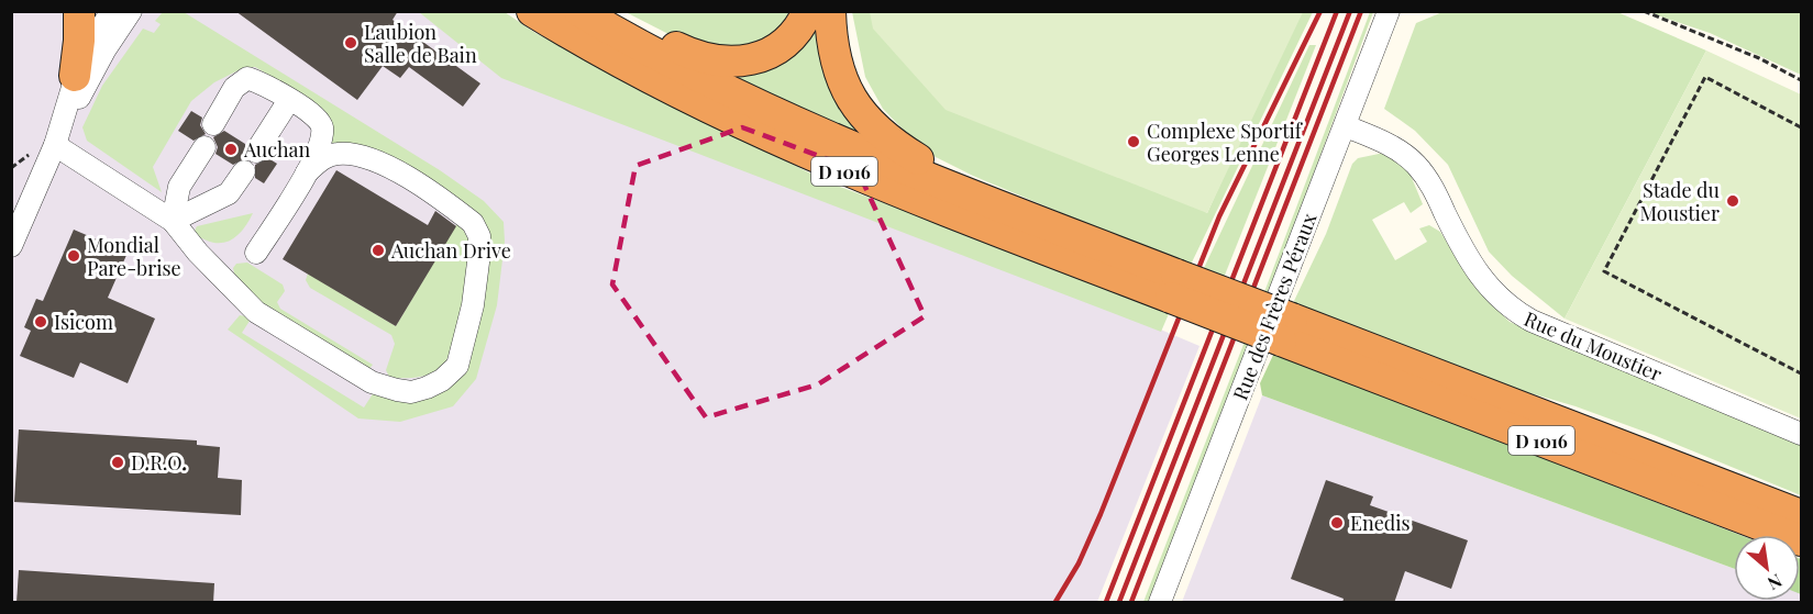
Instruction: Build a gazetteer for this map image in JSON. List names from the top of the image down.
{
  "streets": {
    "highway": ["D 1016"],
    "street": ["Rue des Frères Péraux", "Rue du Moustier"]
  },
  "crossings": [
    ["Rue des Frères Péraux", "Rue du Moustier"]
  ],
  "places": [
    "Laubion Salle de Bain",
    "Complexe Sportif Georges Lenne",
    "Auchan",
    "Stade du Moustier",
    "Auchan Drive",
    "Mondial Pare-brise",
    "Isicom",
    "D.R.O.",
    "Enedis"
  ],
  "north": "bottom right"
}
